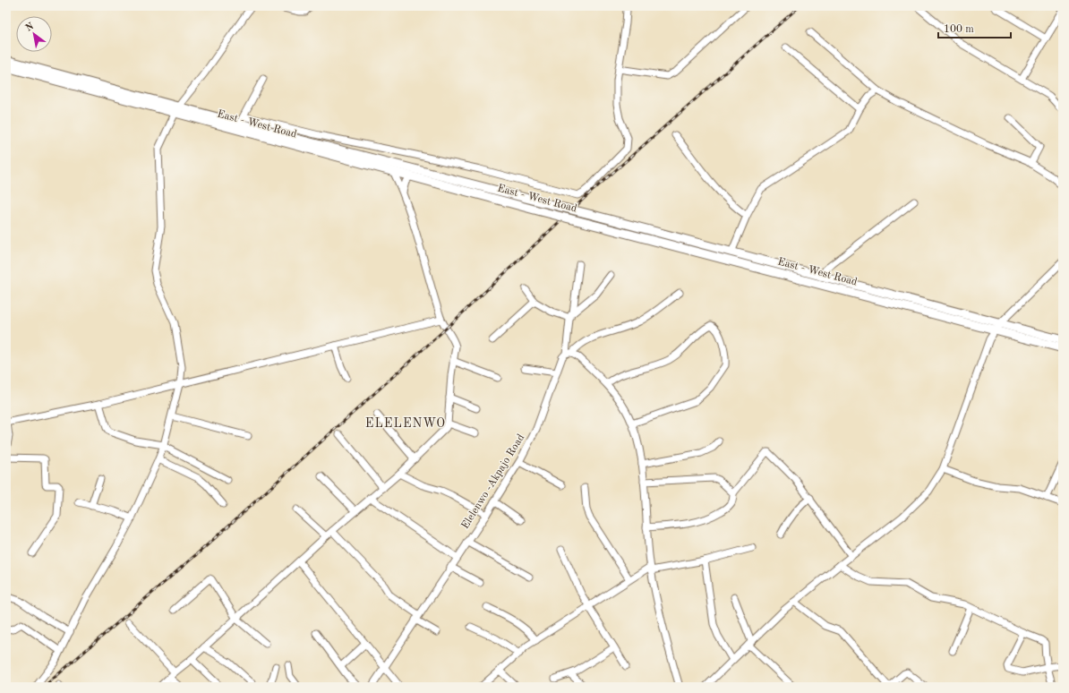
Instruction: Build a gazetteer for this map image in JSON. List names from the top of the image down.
{
  "streets": {
    "main road": ["East - West Road"],
    "street": ["Elelenwo -Akpajo Road"]
  },
  "districts": ["ELELENWO"],
  "scale_bar": "100 m",
  "north": "top left"
}
